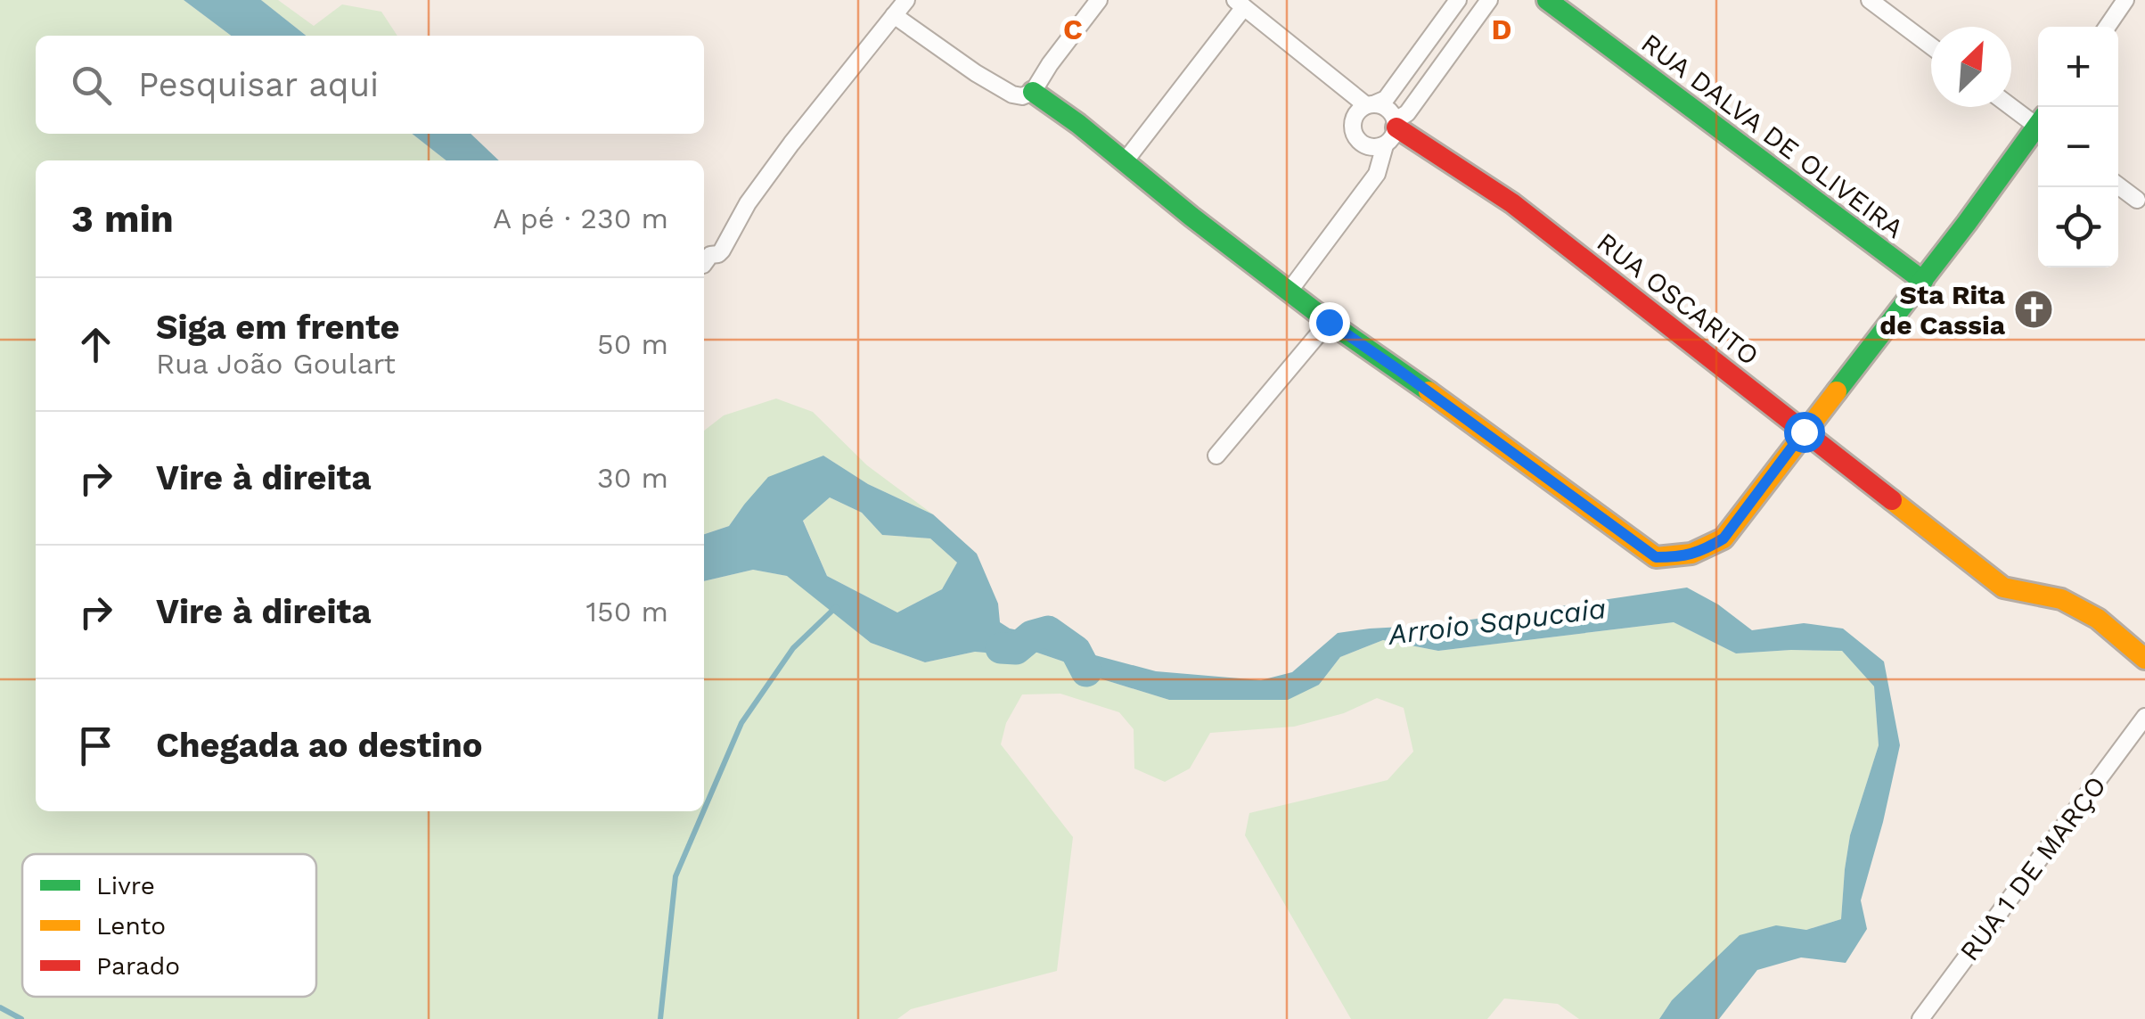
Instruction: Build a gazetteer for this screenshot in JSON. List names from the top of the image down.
{
  "streets": {
    "street": ["RUA DALVA DE OLIVEIRA", "RUA OSCARITO", "RUA 1 DE MARÇO"]
  },
  "water": ["Arroio Sapucaia"],
  "places": {
    "church": ["Sta Rita de Cassia"]
  },
  "legend": ["Livre", "Lento", "Parado"],
  "north": "top right",
  "page": {
    "map_buttons": ["+", "−"],
    "search": "Pesquisar aqui",
    "heading": ["3 min", "A pé · 230 m"],
    "list": [
      ["Siga em frente", "Rua João Goulart", "50 m"],
      ["Vire à direita", "30 m"],
      ["Vire à direita", "150 m"],
      "Chegada ao destino"
    ]
  },
  "grid": {
    "columns": ["C", "D"]
  }
}
